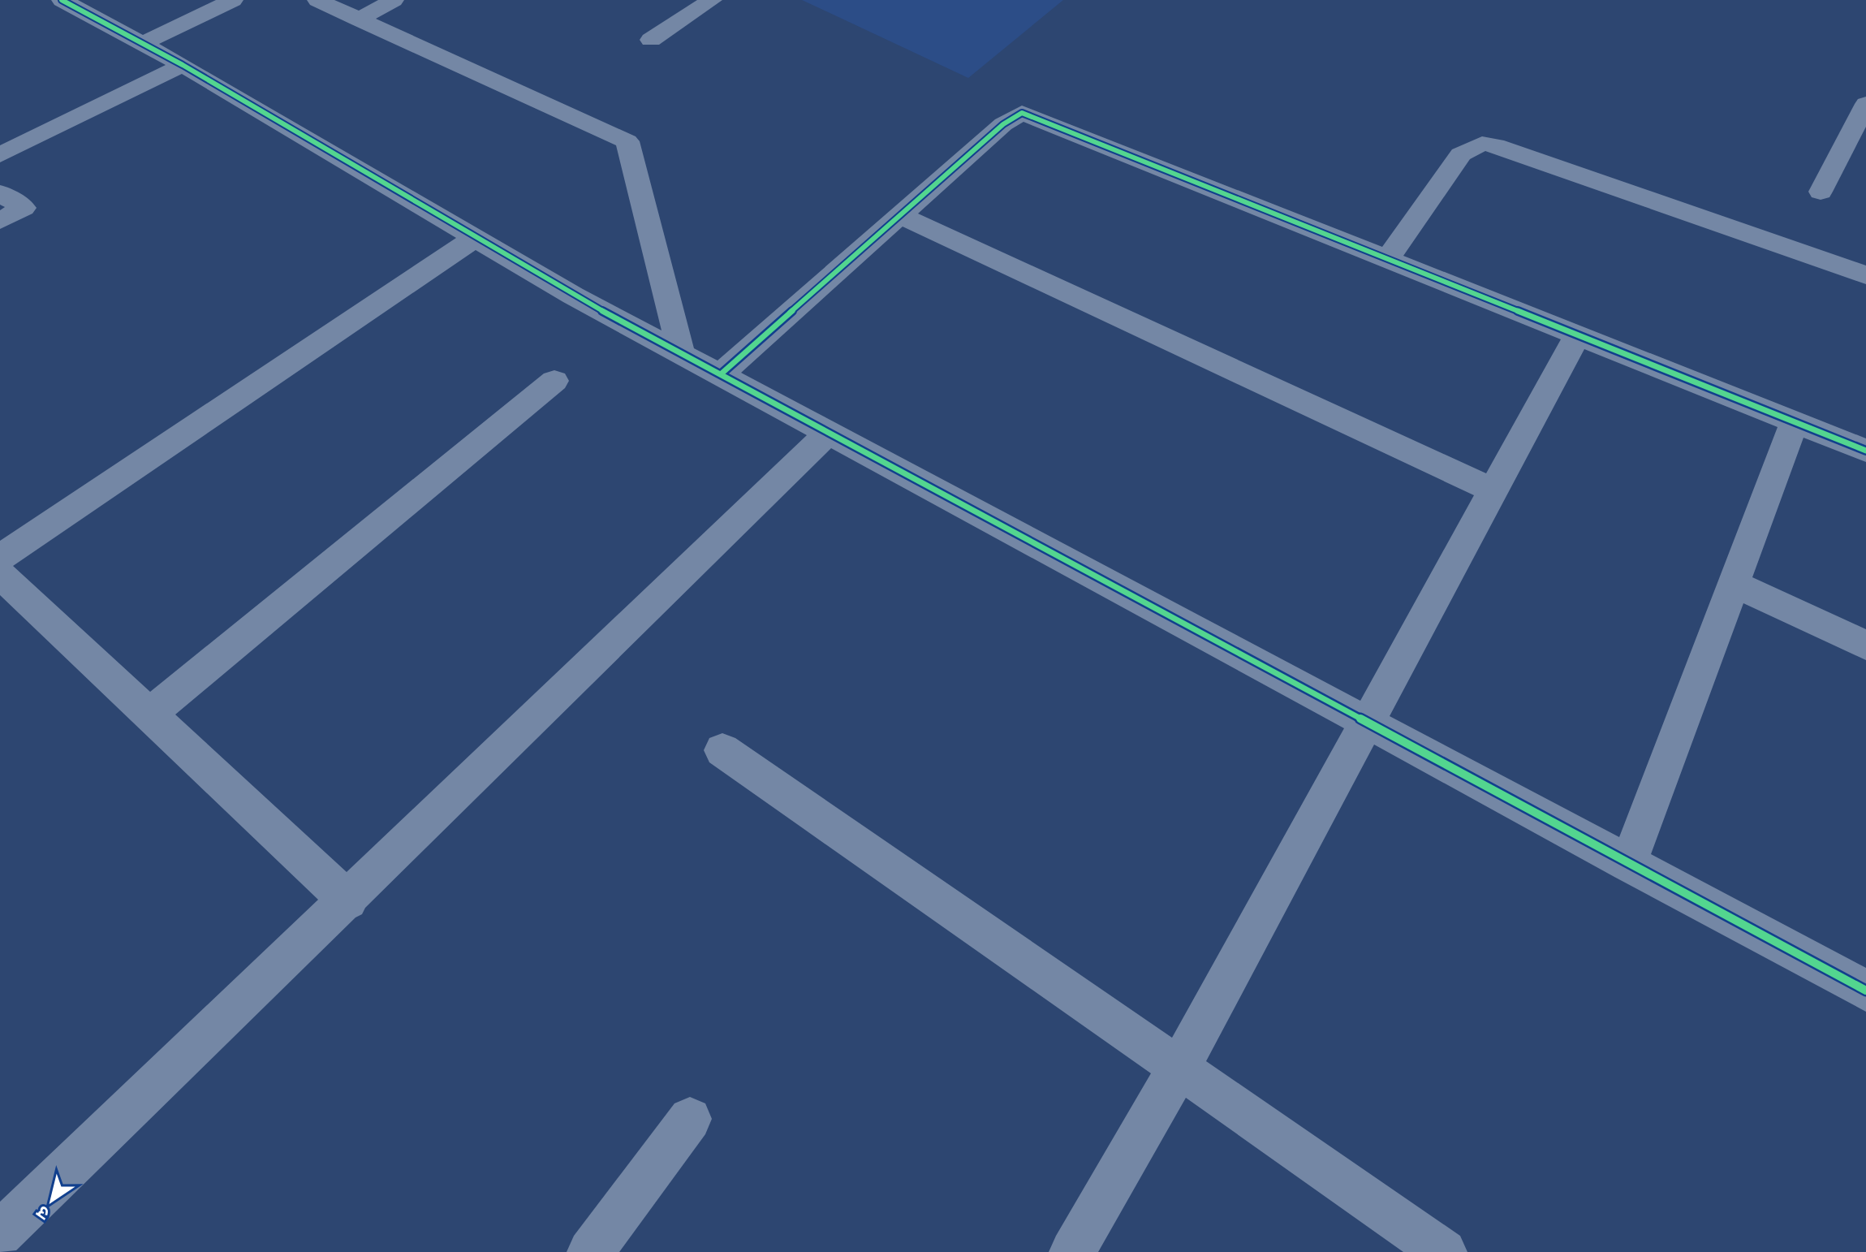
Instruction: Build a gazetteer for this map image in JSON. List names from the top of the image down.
{
  "north": "bottom left"
}
